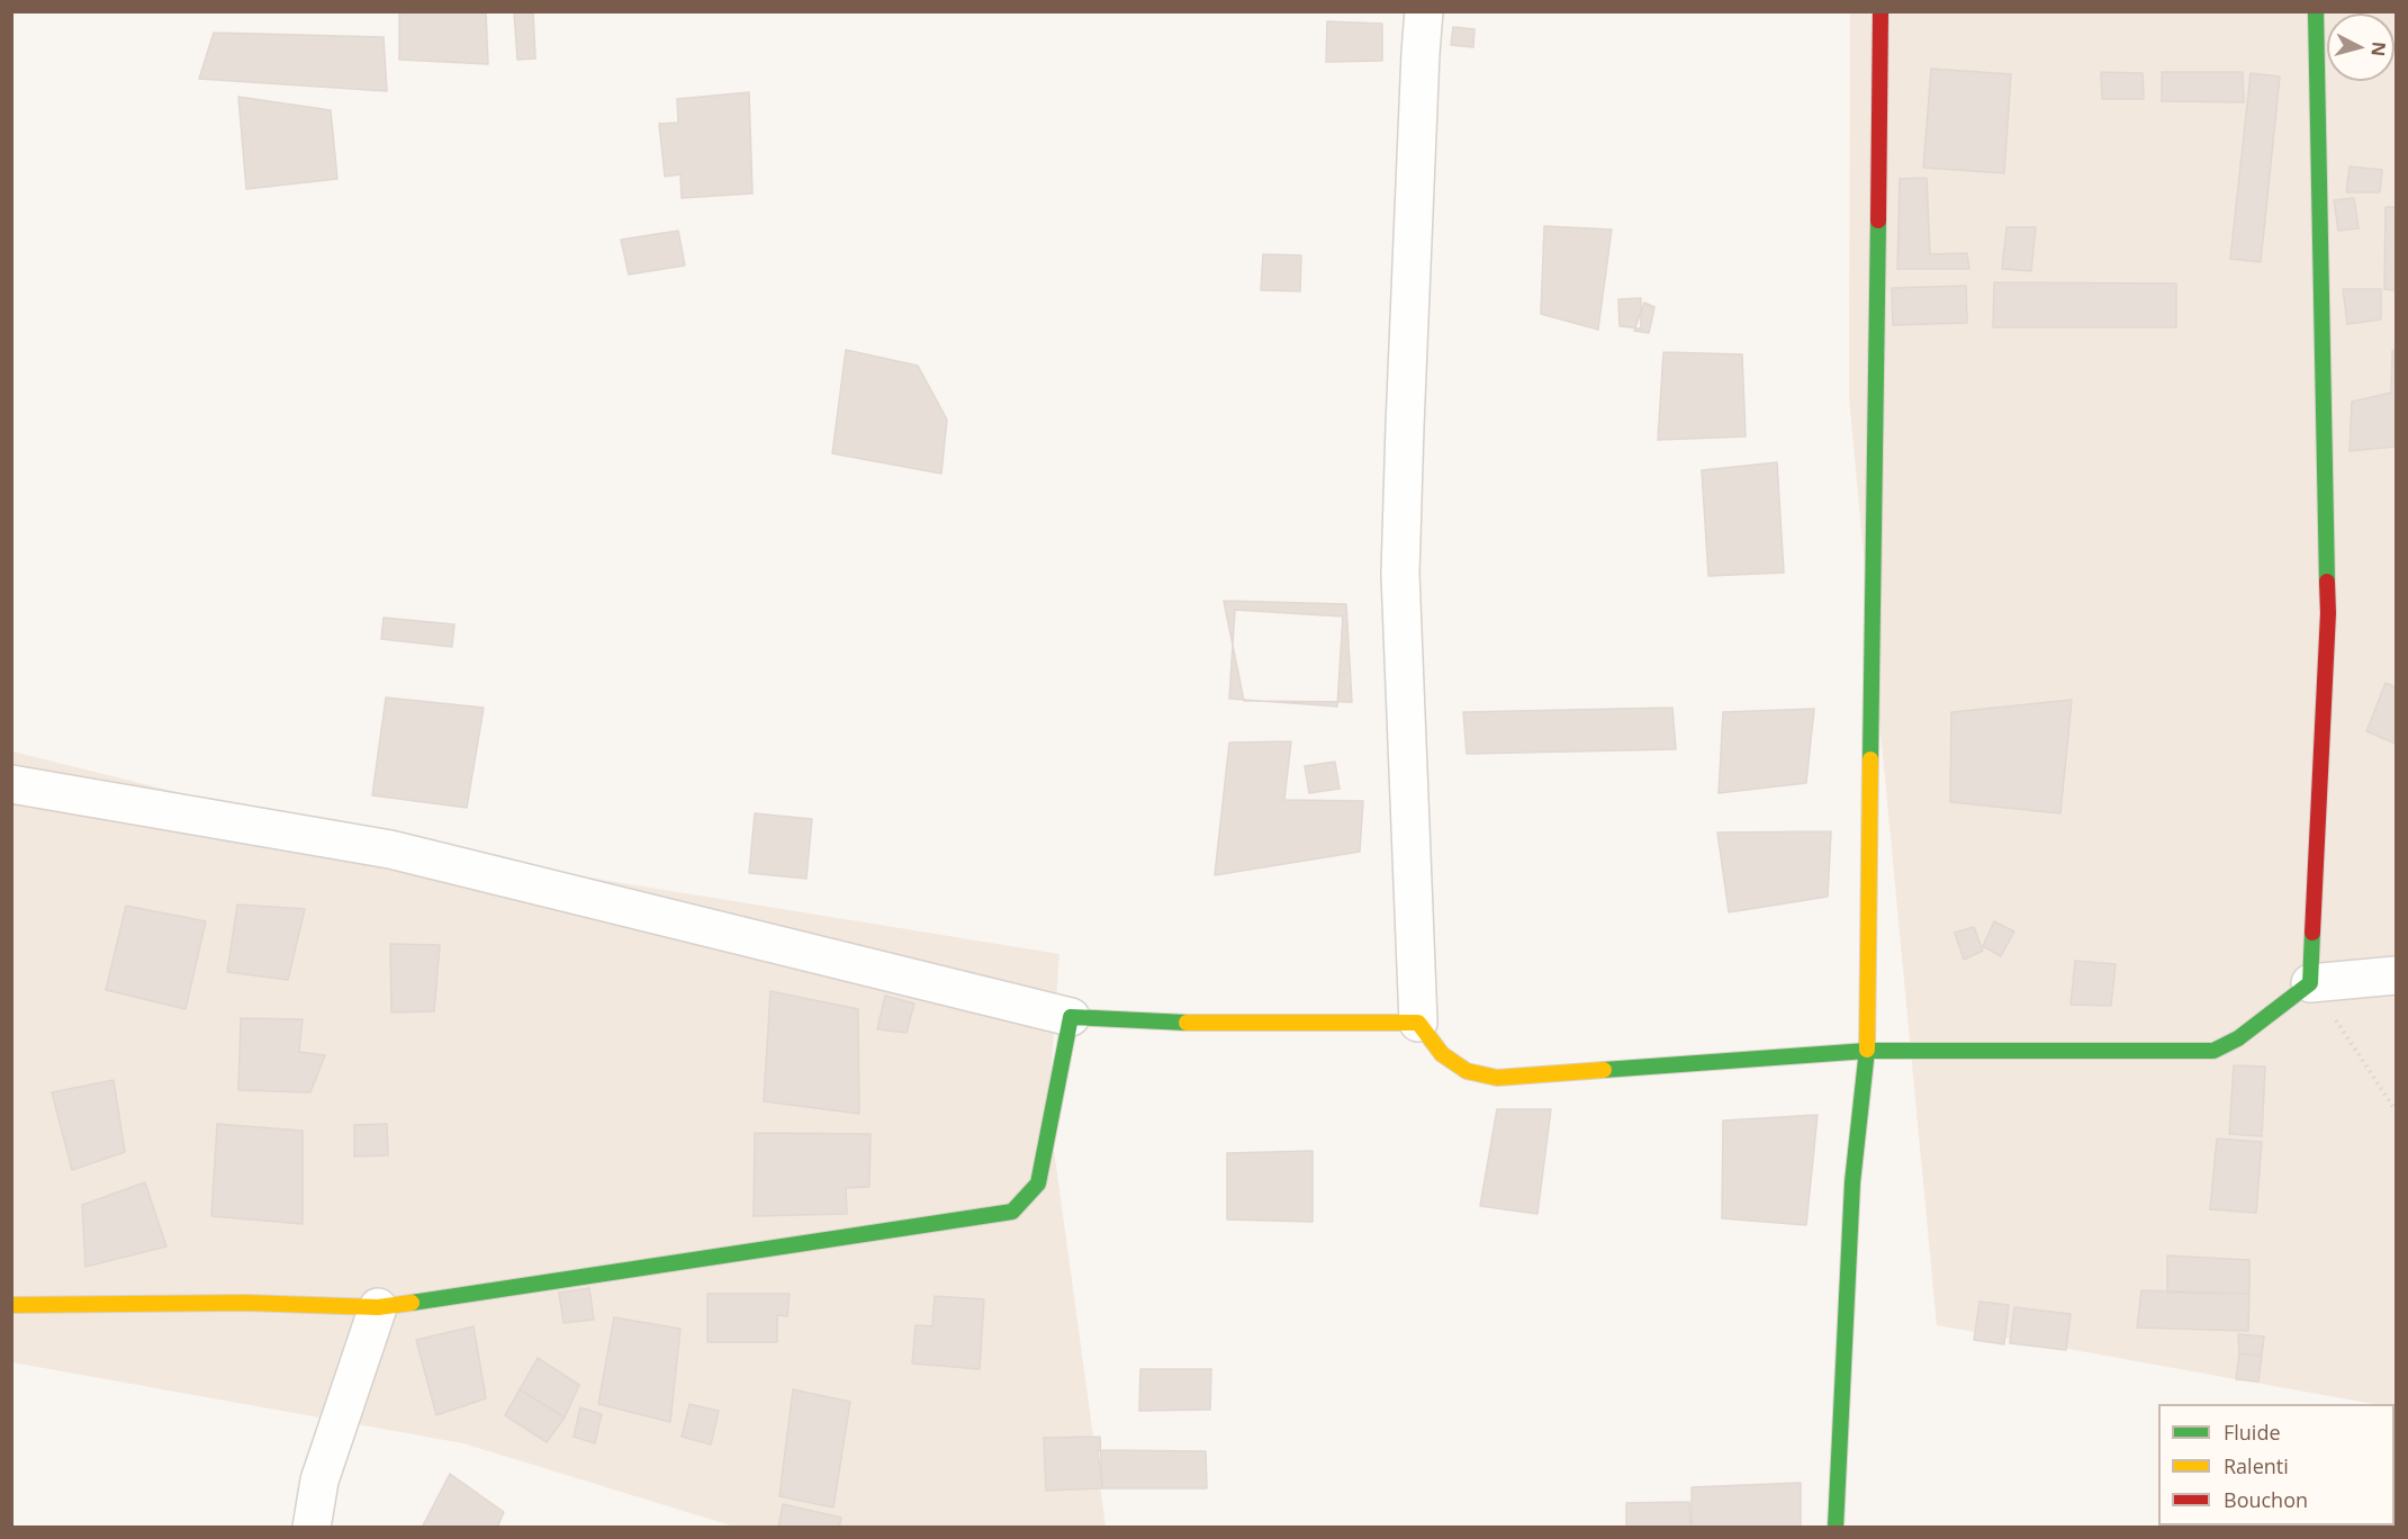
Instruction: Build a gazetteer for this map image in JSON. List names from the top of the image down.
{
  "legend": ["Fluide", "Ralenti", "Bouchon"],
  "north": "right"
}
